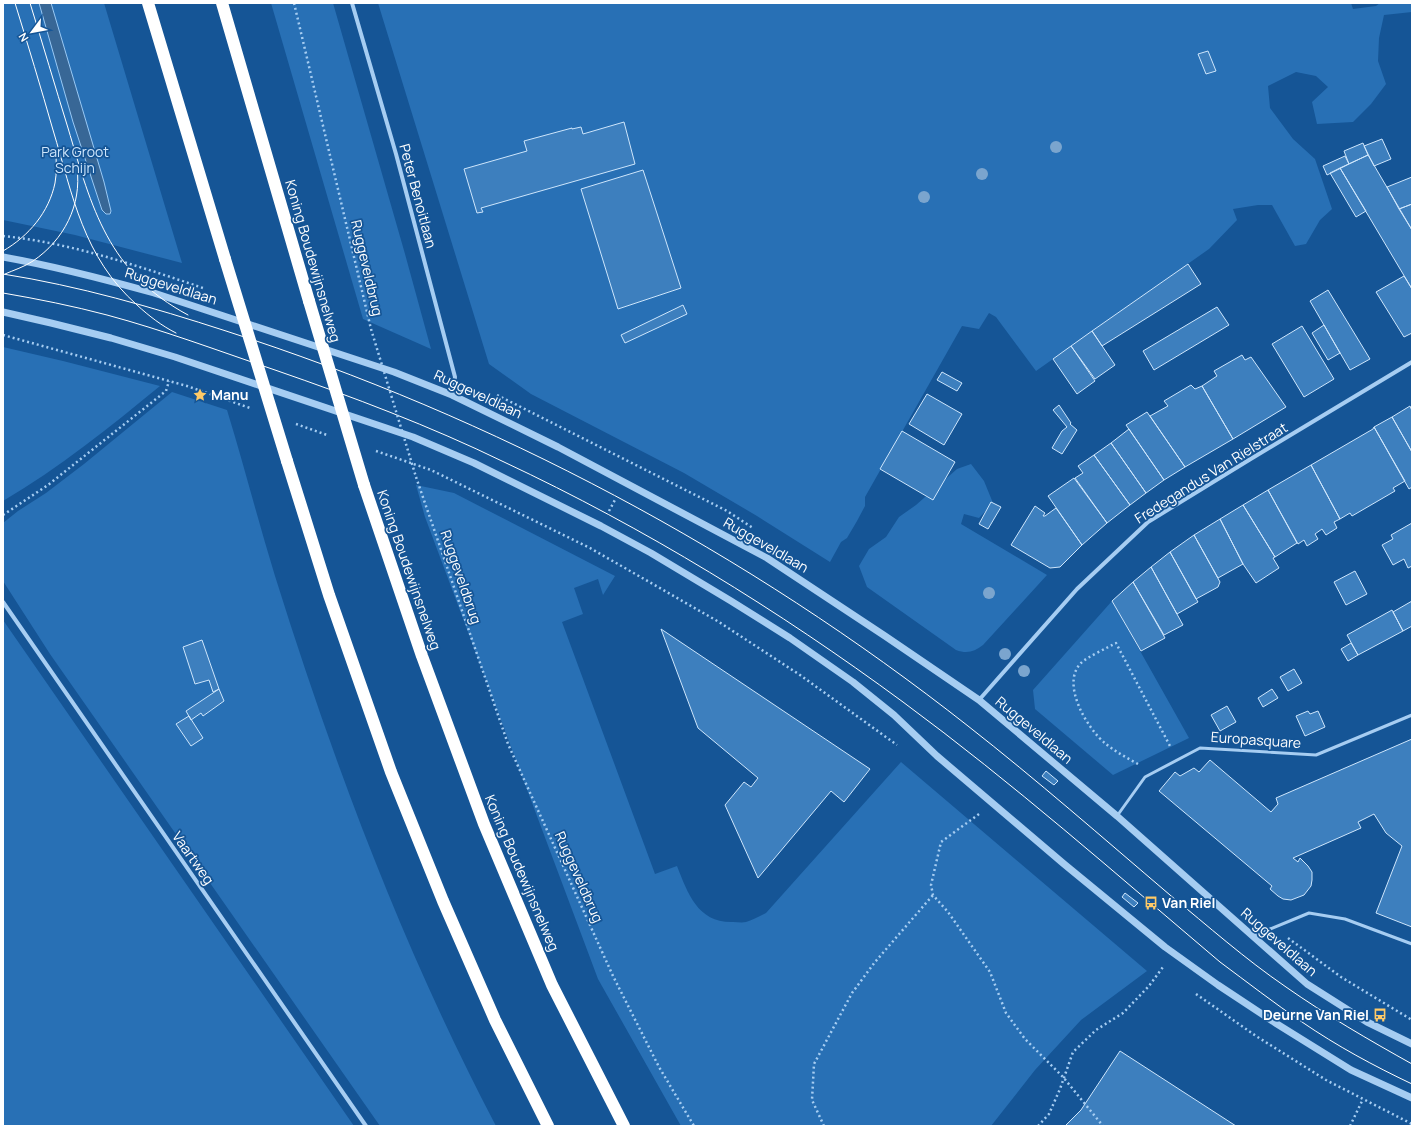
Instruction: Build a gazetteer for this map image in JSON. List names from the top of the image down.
{
  "streets": {
    "highway": ["Koning Boudewijnsnelweg"],
    "street": [
      "Peter Benoitlaan",
      "Ruggeveldlaan",
      "Fredegandus Van Rielstraat",
      "Vaartweg"
    ],
    "lane": ["Europasquare"],
    "path": ["Ruggeveldbrug"]
  },
  "crossings": [
    ["Peter Benoitlaan", "Ruggeveldlaan"],
    ["Ruggeveldlaan", "Fredegandus Van Rielstraat"],
    ["Ruggeveldlaan", "Europasquare"]
  ],
  "parks": ["Park Groot Schijn"],
  "places": {
    "place": ["Manu"],
    "bus stop": ["Van Riel", "Deurne Van Riel"]
  },
  "north": "bottom left"
}
